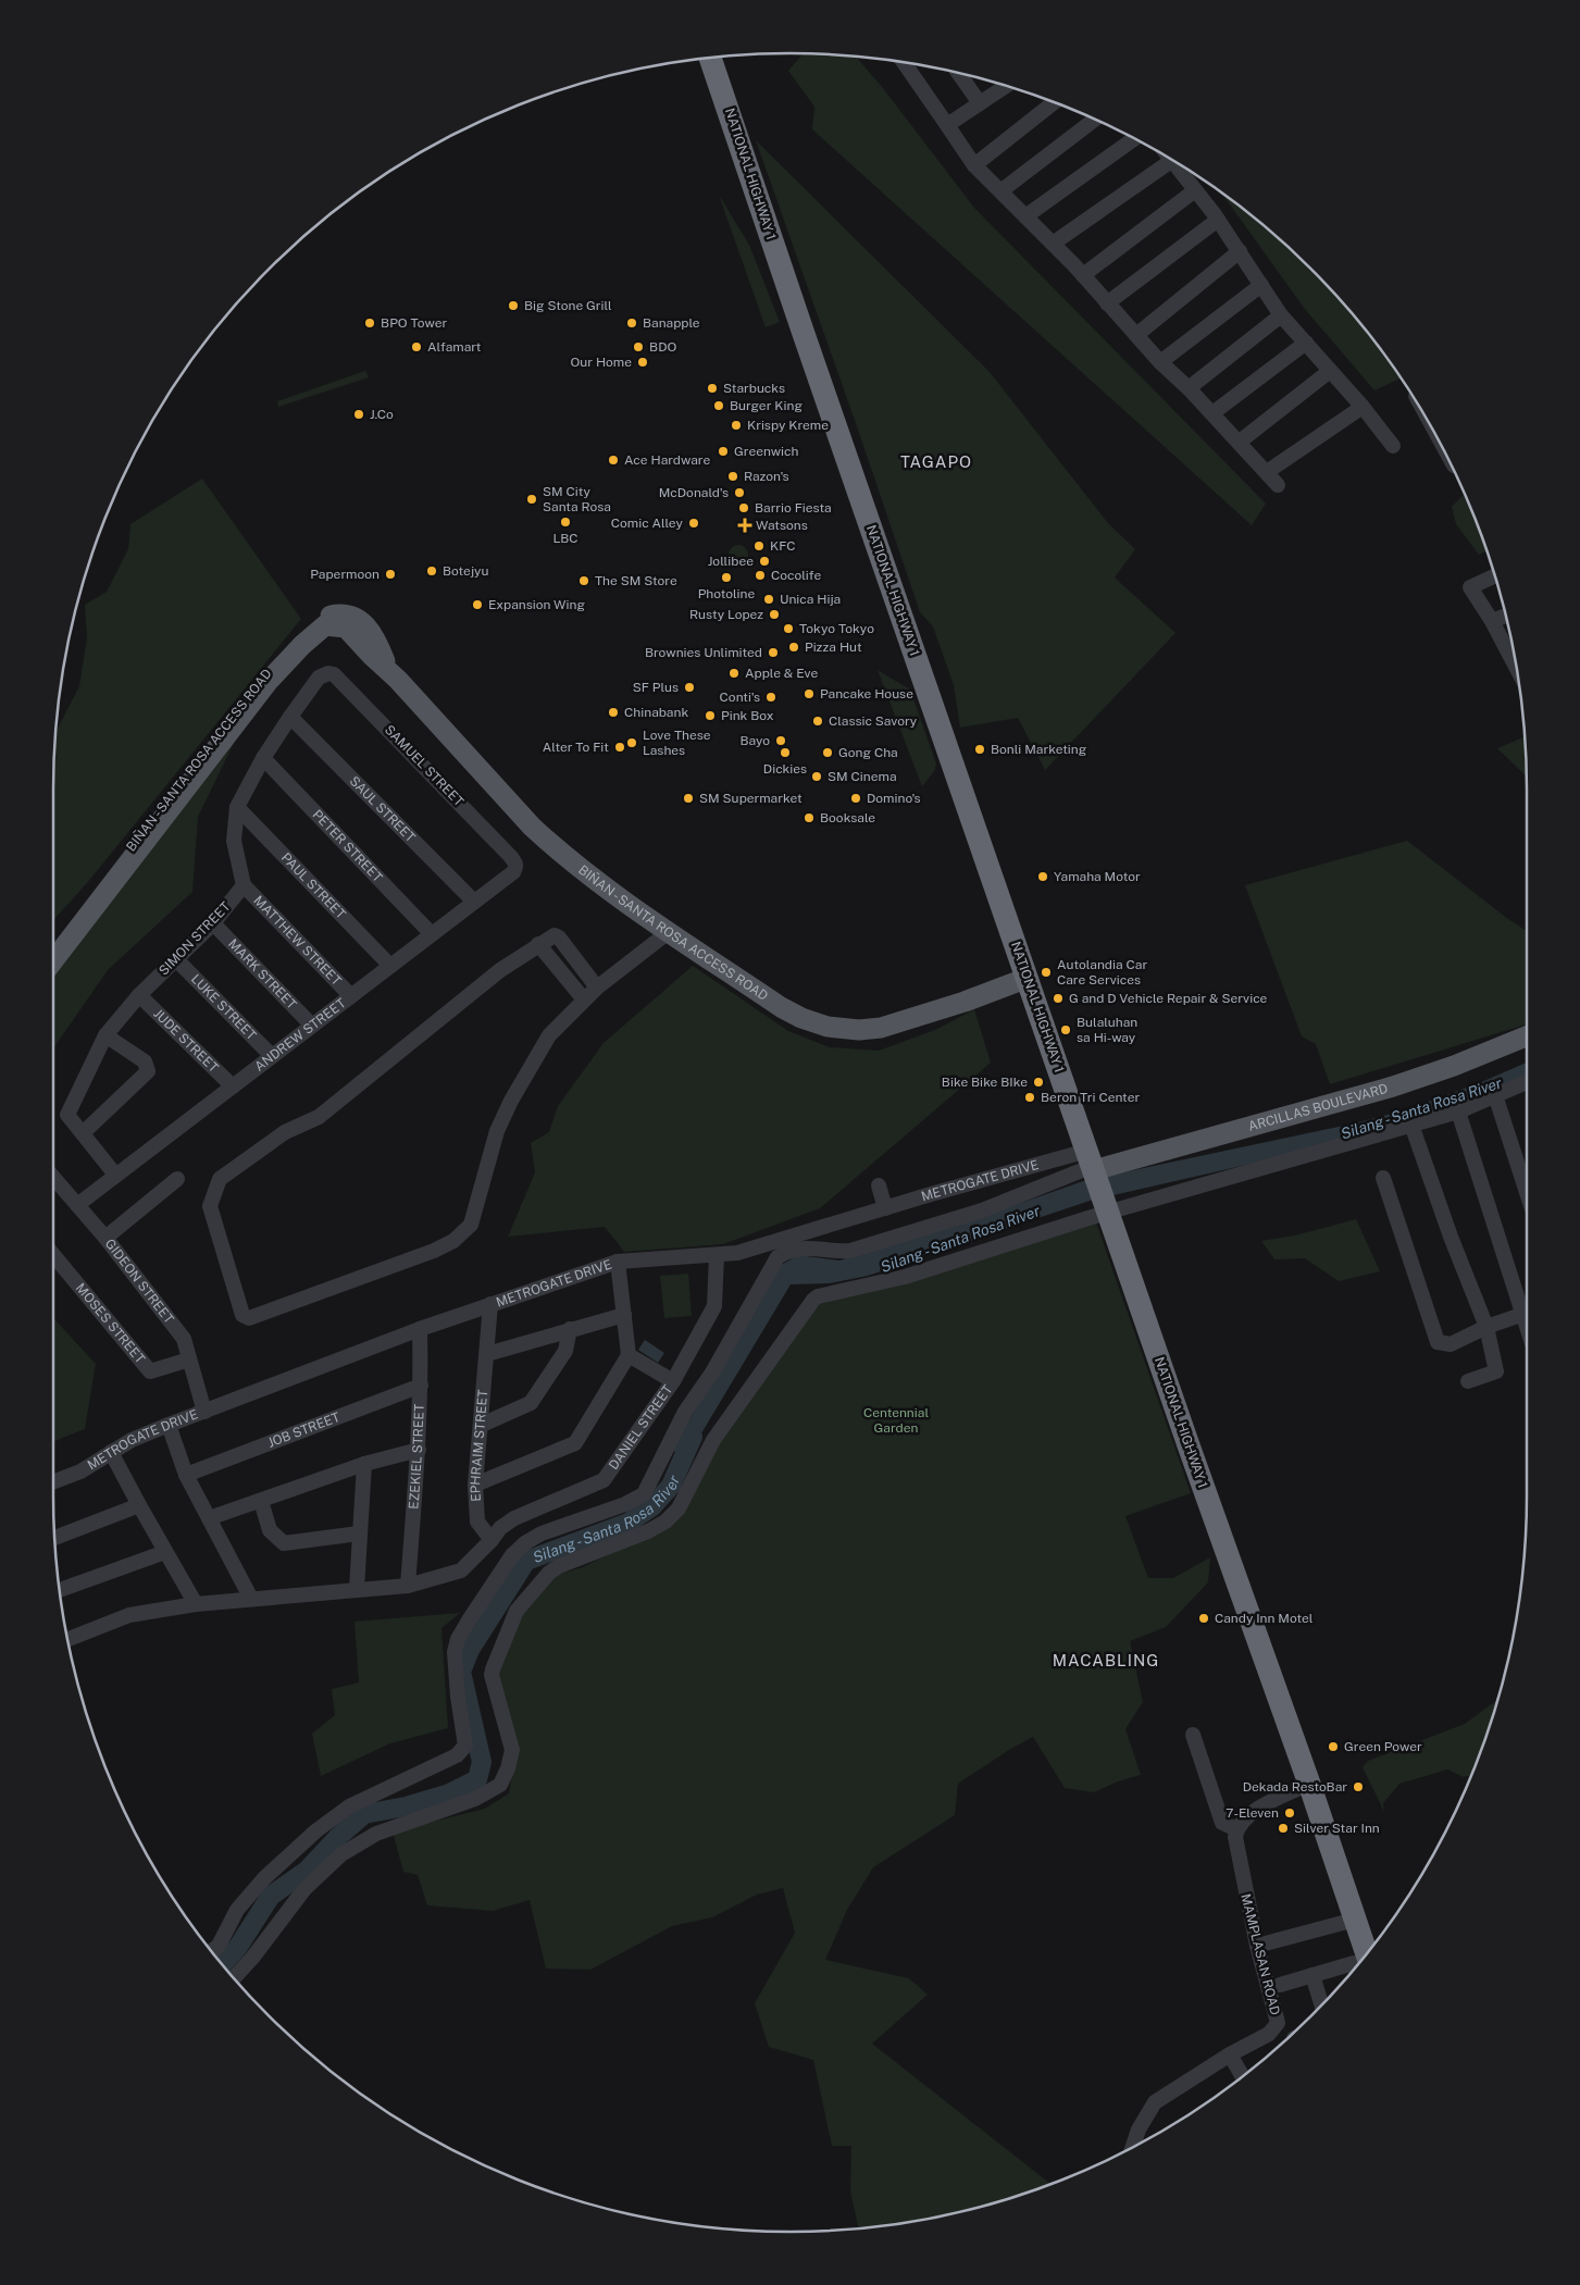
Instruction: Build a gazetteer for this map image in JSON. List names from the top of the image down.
{
  "streets": {
    "highway": ["NATIONAL HIGHWAY 1"],
    "main road": ["BIÑAN - SANTA ROSA ACCESS ROAD", "ARCILLAS BOULEVARD"],
    "street": [
      "SAMUEL STREET",
      "SAUL STREET",
      "PETER STREET",
      "PAUL STREET",
      "SIMON STREET",
      "MATTHEW STREET",
      "MARK STREET",
      "LUKE STREET",
      "ANDREW STREET",
      "JUDE STREET",
      "METROGATE DRIVE",
      "GIDEON STREET",
      "MOSES STREET",
      "DANIEL STREET",
      "JOB STREET",
      "EPHRAIM STREET",
      "EZEKIEL STREET",
      "MAMPLASAN ROAD"
    ]
  },
  "crossings": [
    ["NATIONAL HIGHWAY 1", "BIÑAN - SANTA ROSA ACCESS ROAD"],
    ["NATIONAL HIGHWAY 1", "ARCILLAS BOULEVARD"],
    ["NATIONAL HIGHWAY 1", "METROGATE DRIVE"],
    ["SAMUEL STREET", "SAUL STREET"],
    ["SAMUEL STREET", "ANDREW STREET"],
    ["SAUL STREET", "ANDREW STREET"],
    ["PETER STREET", "ANDREW STREET"],
    ["PAUL STREET", "ANDREW STREET"],
    ["SIMON STREET", "MATTHEW STREET"],
    ["SIMON STREET", "MARK STREET"],
    ["SIMON STREET", "LUKE STREET"],
    ["SIMON STREET", "JUDE STREET"],
    ["MATTHEW STREET", "ANDREW STREET"],
    ["MARK STREET", "ANDREW STREET"],
    ["LUKE STREET", "ANDREW STREET"],
    ["ANDREW STREET", "JUDE STREET"],
    ["ANDREW STREET", "GIDEON STREET"],
    ["ARCILLAS BOULEVARD", "METROGATE DRIVE"],
    ["METROGATE DRIVE", "GIDEON STREET"],
    ["METROGATE DRIVE", "DANIEL STREET"],
    ["METROGATE DRIVE", "EPHRAIM STREET"],
    ["METROGATE DRIVE", "EZEKIEL STREET"],
    ["GIDEON STREET", "MOSES STREET"],
    ["DANIEL STREET", "EPHRAIM STREET"],
    ["JOB STREET", "EZEKIEL STREET"]
  ],
  "districts": ["TAGAPO", "MACABLING"],
  "water": ["Silang - Santa Rosa River"],
  "parks": ["Centennial Garden"],
  "places": {
    "other": [
      "Big Stone Grill",
      "BPO Tower",
      "Banapple",
      "Alfamart",
      "BDO",
      "Our Home",
      "Starbucks",
      "Burger King",
      "J.Co",
      "Krispy Kreme",
      "Greenwich",
      "Ace Hardware",
      "Razon's",
      "McDonald's",
      "SM City Santa Rosa",
      "Barrio Fiesta",
      "LBC",
      "Comic Alley",
      "KFC",
      "Jollibee",
      "Botejyu",
      "Papermoon",
      "Cocolife",
      "Photoline",
      "The SM Store",
      "Unica Hija",
      "Expansion Wing",
      "Rusty Lopez",
      "Tokyo Tokyo",
      "Pizza Hut",
      "Brownies Unlimited",
      "Apple & Eve",
      "SF Plus",
      "Pancake House",
      "Conti's",
      "Chinabank",
      "Pink Box",
      "Classic Savory",
      "Bayo",
      "Love These Lashes",
      "Alter To Fit",
      "Bonli Marketing",
      "Dickies",
      "Gong Cha",
      "SM Cinema",
      "SM Supermarket",
      "Domino's",
      "Booksale",
      "Yamaha Motor",
      "Autolandia Car Care Services",
      "G and D Vehicle Repair & Service",
      "Bulaluhan sa Hi-way",
      "Bike Bike BIke",
      "Beron Tri Center",
      "Candy Inn Motel",
      "Green Power",
      "Dekada RestoBar",
      "7-Eleven",
      "Silver Star Inn"
    ],
    "health": ["Watsons"]
  }
}
